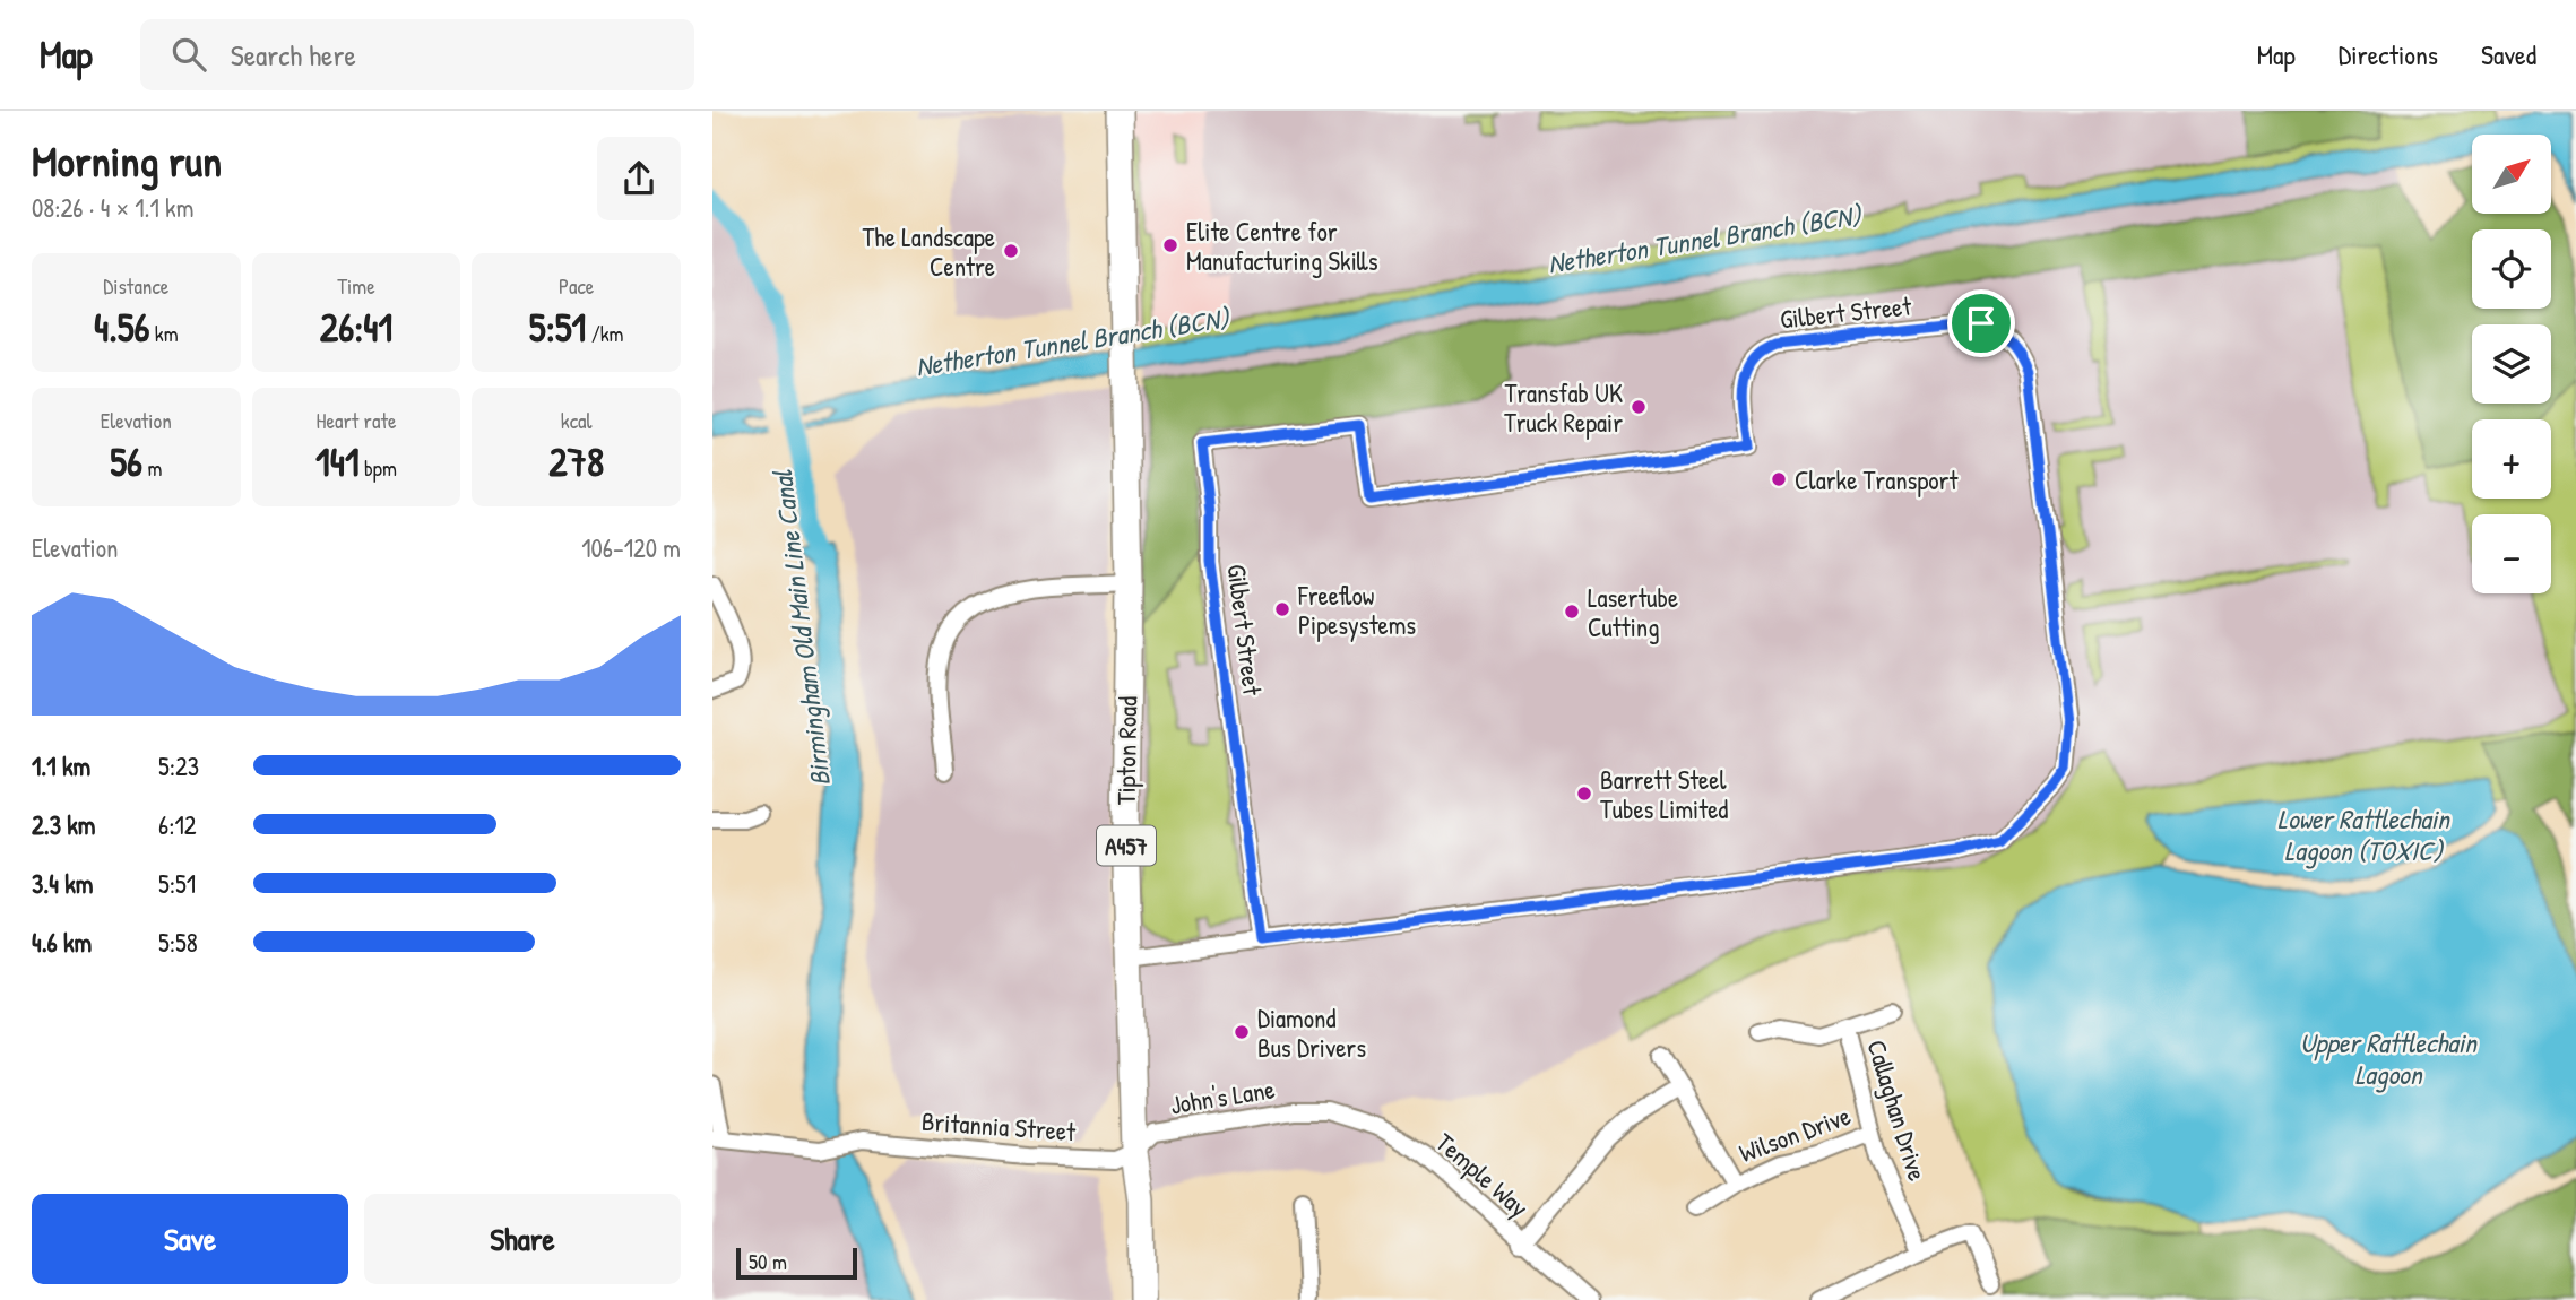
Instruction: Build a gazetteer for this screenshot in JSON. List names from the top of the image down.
{
  "streets": {
    "main road": ["Tipton Road", "A457"],
    "street": [
      "Gilbert Street",
      "John's Lane",
      "Callaghan Drive",
      "Britannia Street",
      "Wilson Drive",
      "Temple Way"
    ]
  },
  "crossings": [
    ["Gilbert Street", "Tipton Road"],
    ["Tipton Road", "John's Lane"],
    ["Tipton Road", "Britannia Street"],
    ["John's Lane", "Britannia Street"],
    ["John's Lane", "Temple Way"],
    ["Callaghan Drive", "Wilson Drive"]
  ],
  "water": [
    "Netherton Tunnel Branch (BCN)",
    "Birmingham Old Main Line Canal",
    "Lower Rattlechain Lagoon (TOXIC)",
    "Upper Rattlechain Lagoon"
  ],
  "places": [
    "Elite Centre for Manufacturing Skills",
    "The Landscape Centre",
    "Transfab UK Truck Repair",
    "Clarke Transport",
    "Freeflow Pipesystems",
    "Lasertube Cutting",
    "Barrett Steel Tubes Limited",
    "Diamond Bus Drivers"
  ],
  "scale_bar": "50 m",
  "north": "top right",
  "page": {
    "header": "Map",
    "search": "Search here",
    "nav": ["Map", "Directions", "Saved"],
    "heading": ["Morning run", "08:26 · 4 × 1.1 km"],
    "map_buttons": ["+", "−"],
    "stats": [
      ["Distance", "4.56 km"],
      ["Time", "26:41"],
      ["Pace", "5:51 /km"],
      ["Elevation", "56 m"],
      ["Heart rate", "141 bpm"],
      ["kcal", "278"]
    ],
    "chart": ["Elevation", "106–120 m"],
    "list": [
      {
        "name": "1.1 km",
        "note": "5:23"
      },
      {
        "name": "2.3 km",
        "note": "6:12"
      },
      {
        "name": "3.4 km",
        "note": "5:51"
      },
      {
        "name": "4.6 km",
        "note": "5:58"
      }
    ],
    "buttons": ["Save", "Share"],
    "scale": "50 m"
  }
}
